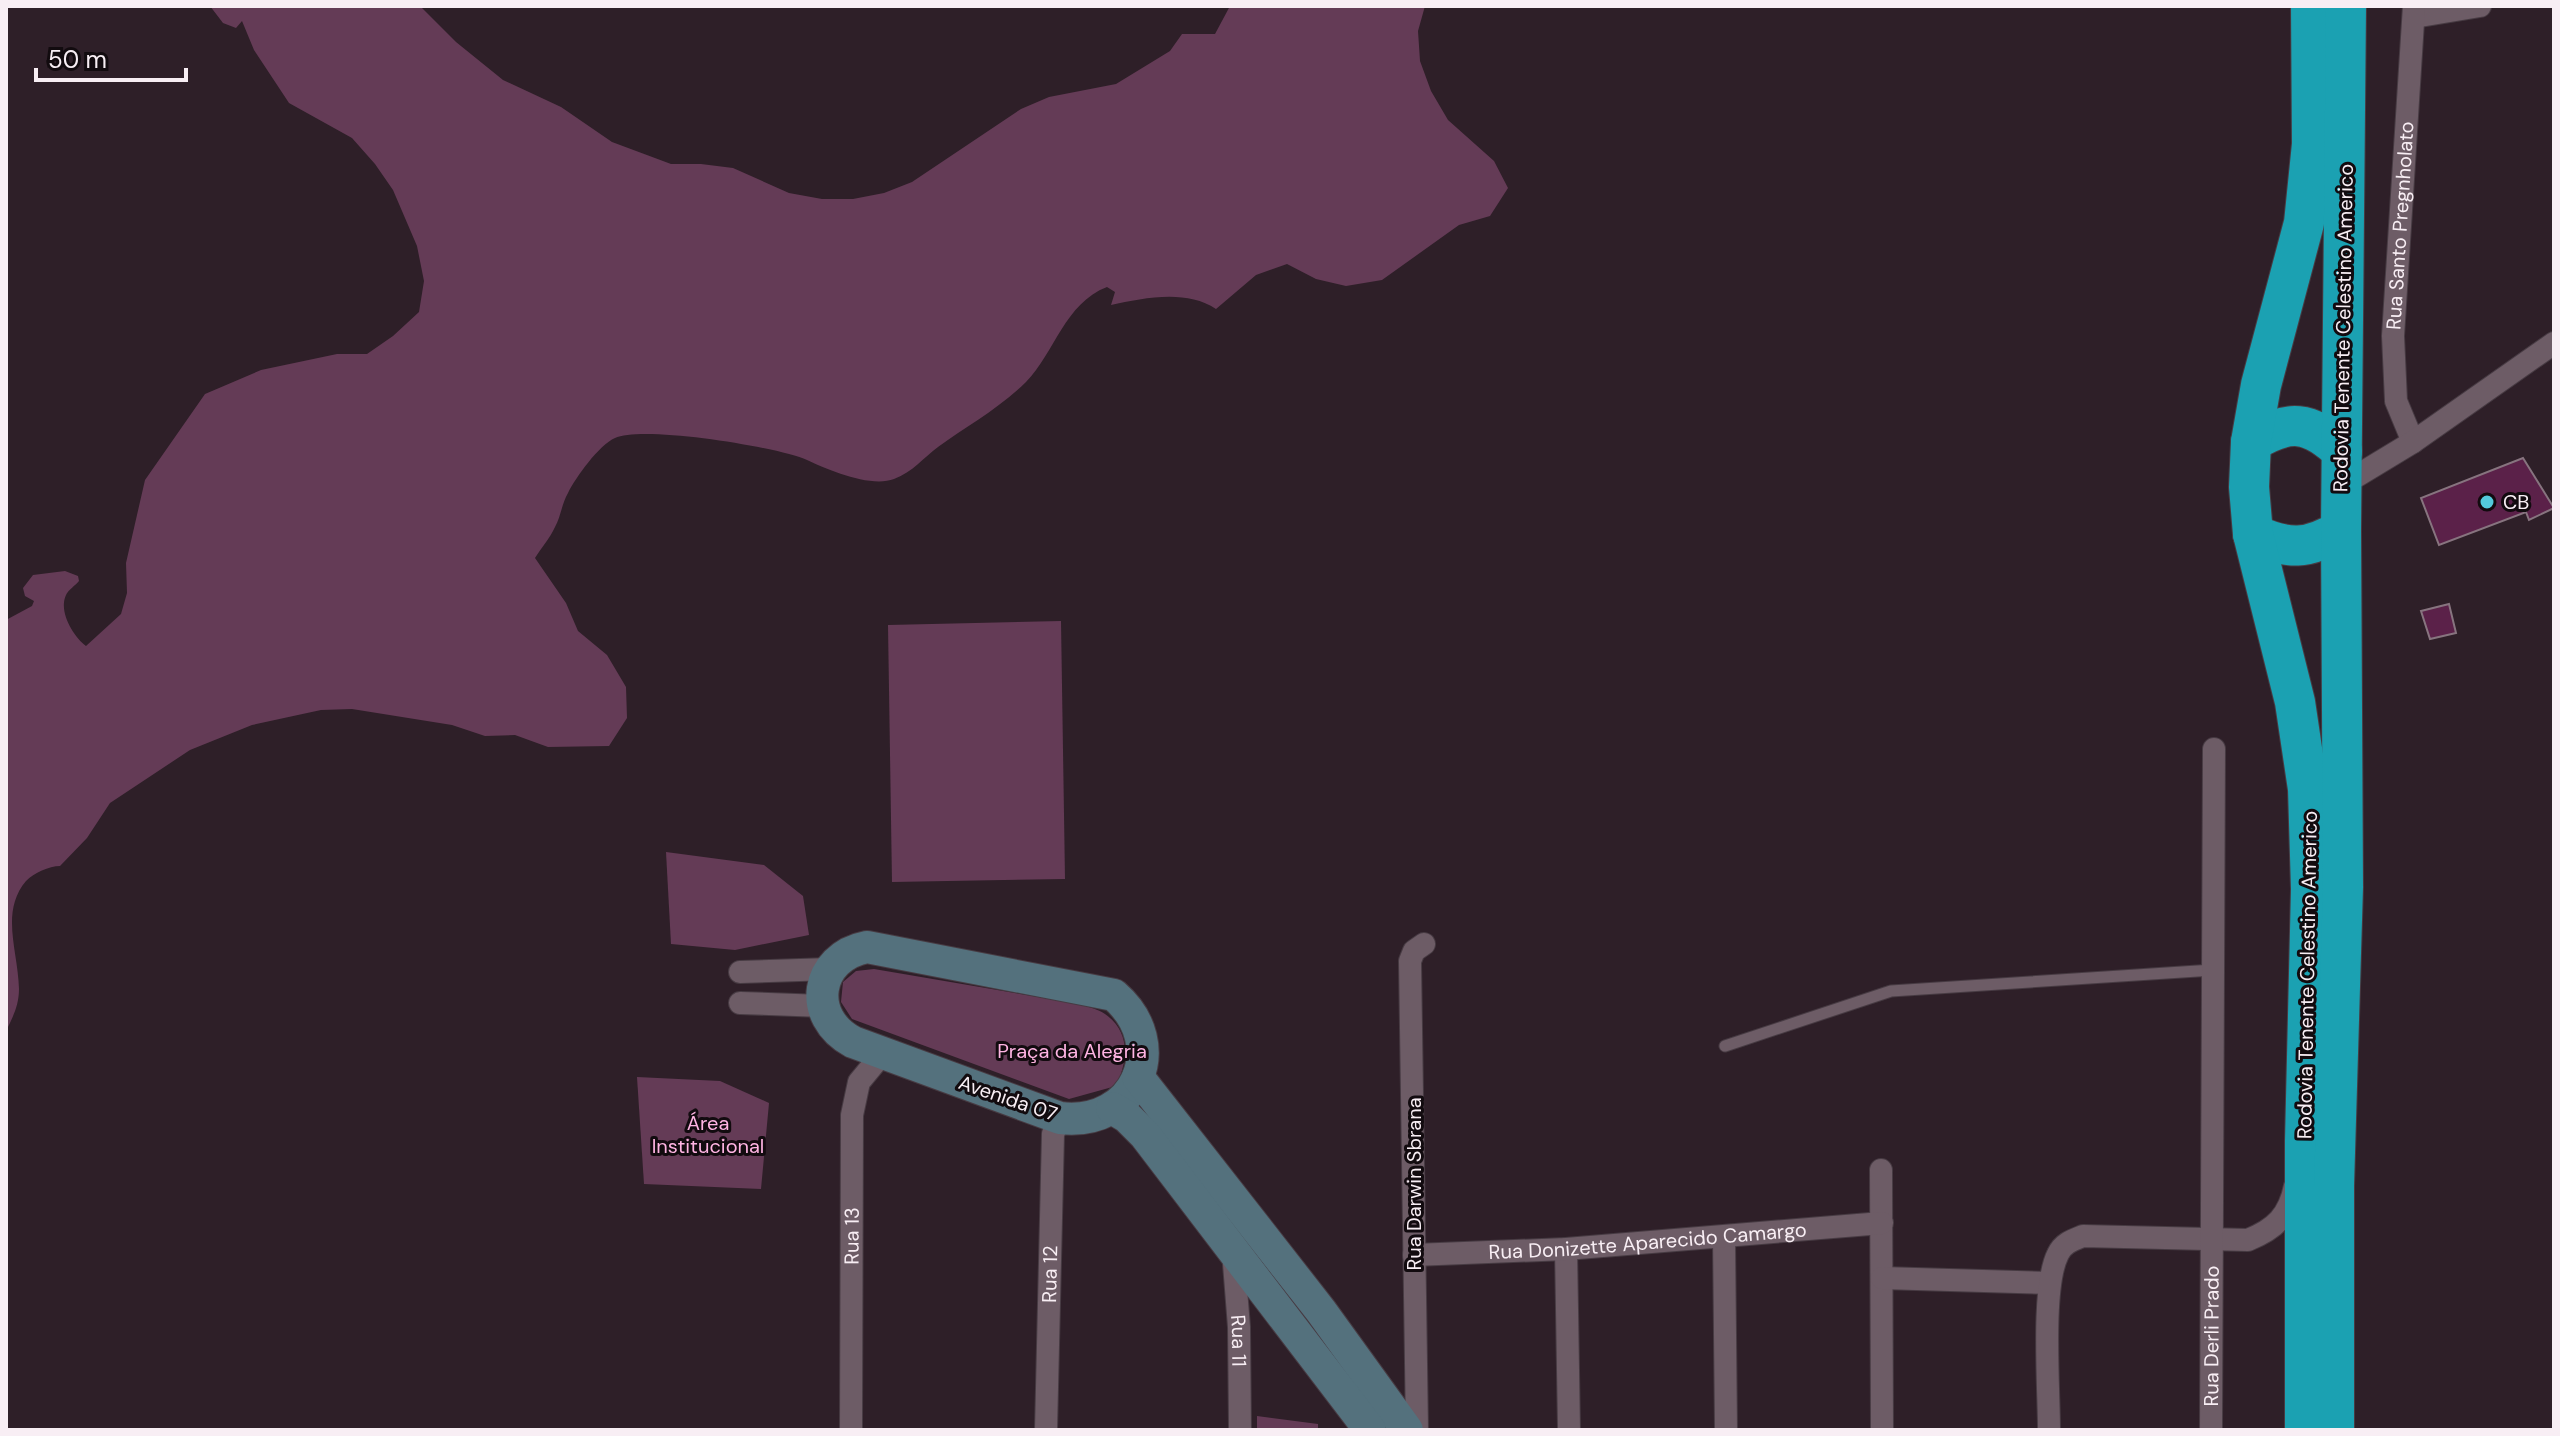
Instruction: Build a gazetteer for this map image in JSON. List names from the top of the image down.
{
  "streets": {
    "highway": ["Rodovia Tenente Celestino Americo"],
    "street": [
      "Rua Santo Pregnholato",
      "Avenida 07",
      "Rua Darwin Sbrana",
      "Rua 13",
      "Rua Donizette Aparecido Camargo",
      "Rua 12",
      "Rua Derli Prado",
      "Rua 11"
    ]
  },
  "crossings": [
    ["Avenida 07", "Rua 13"],
    ["Avenida 07", "Rua 12"],
    ["Rua Darwin Sbrana", "Rua Donizette Aparecido Camargo"]
  ],
  "parks": ["Praça da Alegria", "Área Institucional"],
  "places": ["CB"],
  "scale_bar": "50 m"
}
